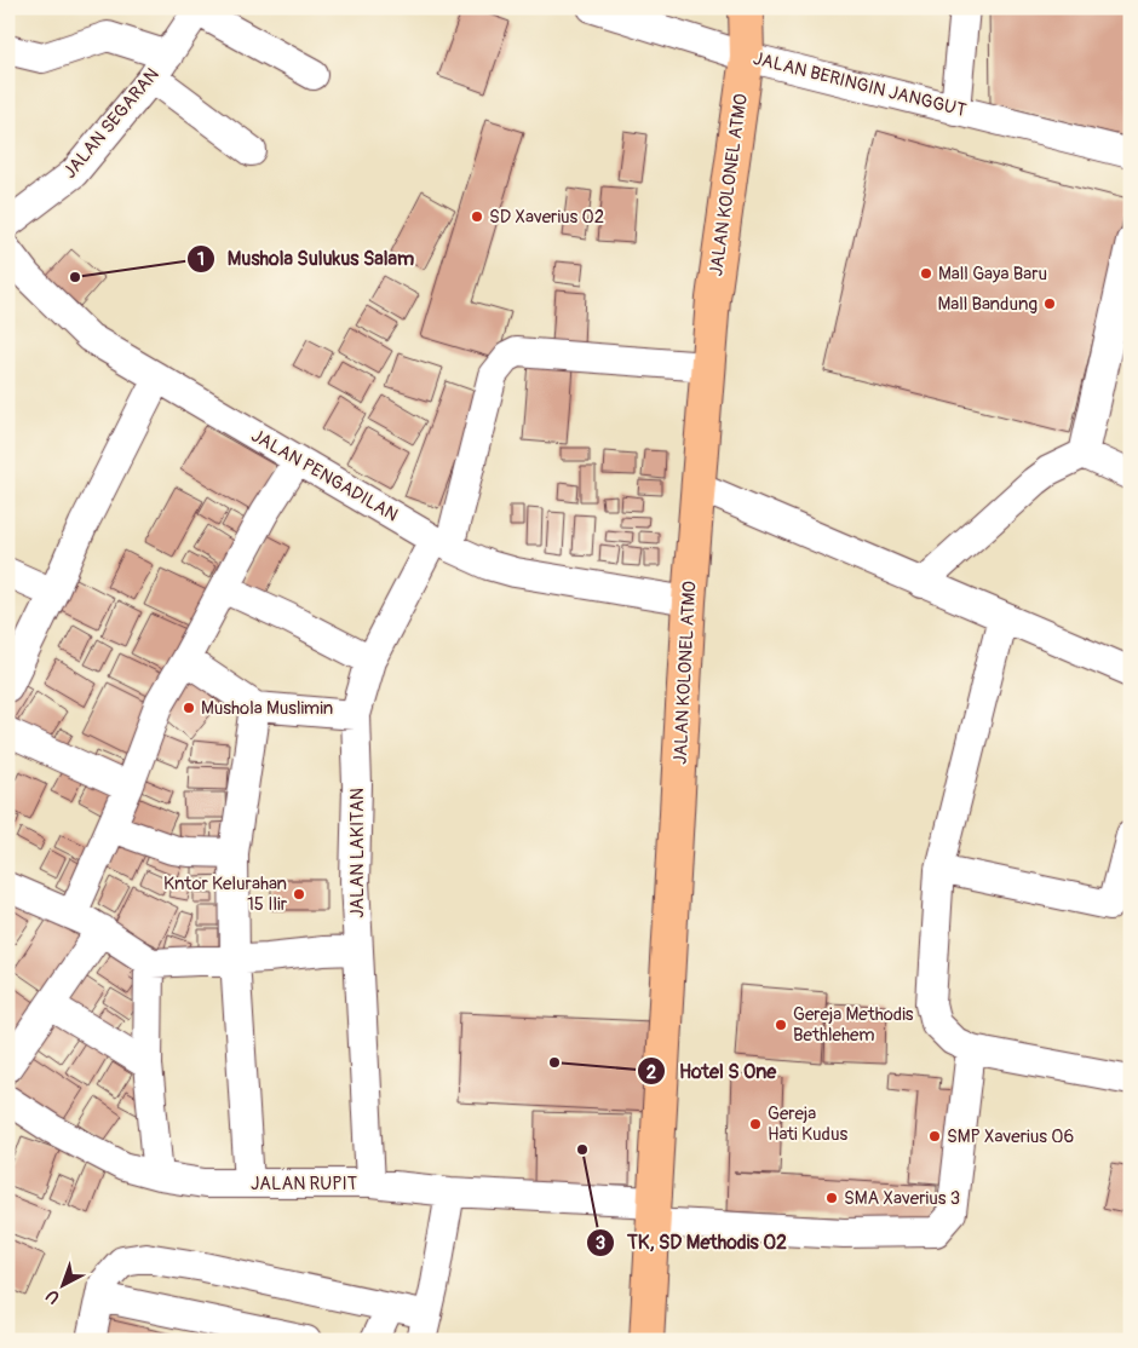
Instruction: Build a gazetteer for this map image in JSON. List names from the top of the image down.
{
  "streets": {
    "main road": ["JALAN KOLONEL ATMO"],
    "street": [
      "JALAN BERINGIN JANGGUT",
      "JALAN SEGARAN",
      "JALAN PENGADILAN",
      "JALAN LAKITAN",
      "JALAN RUPIT"
    ]
  },
  "crossings": [
    ["JALAN BERINGIN JANGGUT", "JALAN KOLONEL ATMO"],
    ["JALAN KOLONEL ATMO", "JALAN PENGADILAN"],
    ["JALAN KOLONEL ATMO", "JALAN LAKITAN"],
    ["JALAN KOLONEL ATMO", "JALAN RUPIT"],
    ["JALAN PENGADILAN", "JALAN LAKITAN"],
    ["JALAN LAKITAN", "JALAN RUPIT"]
  ],
  "places": [
    "SD Xaverius 02",
    "Mall Gaya Baru",
    "Mushola Sulukus Salam",
    "Mall Bandung",
    "Mushola Muslimin",
    "Kntor Kelurahan 15 Ilir",
    "Gereja Methodis Bethlehem",
    "Hotel S One",
    "Gereja Hati Kudus",
    "SMP Xaverius 06",
    "TK, SD Methodis 02",
    "SMA Xaverius 3"
  ],
  "north": "bottom left"
}
